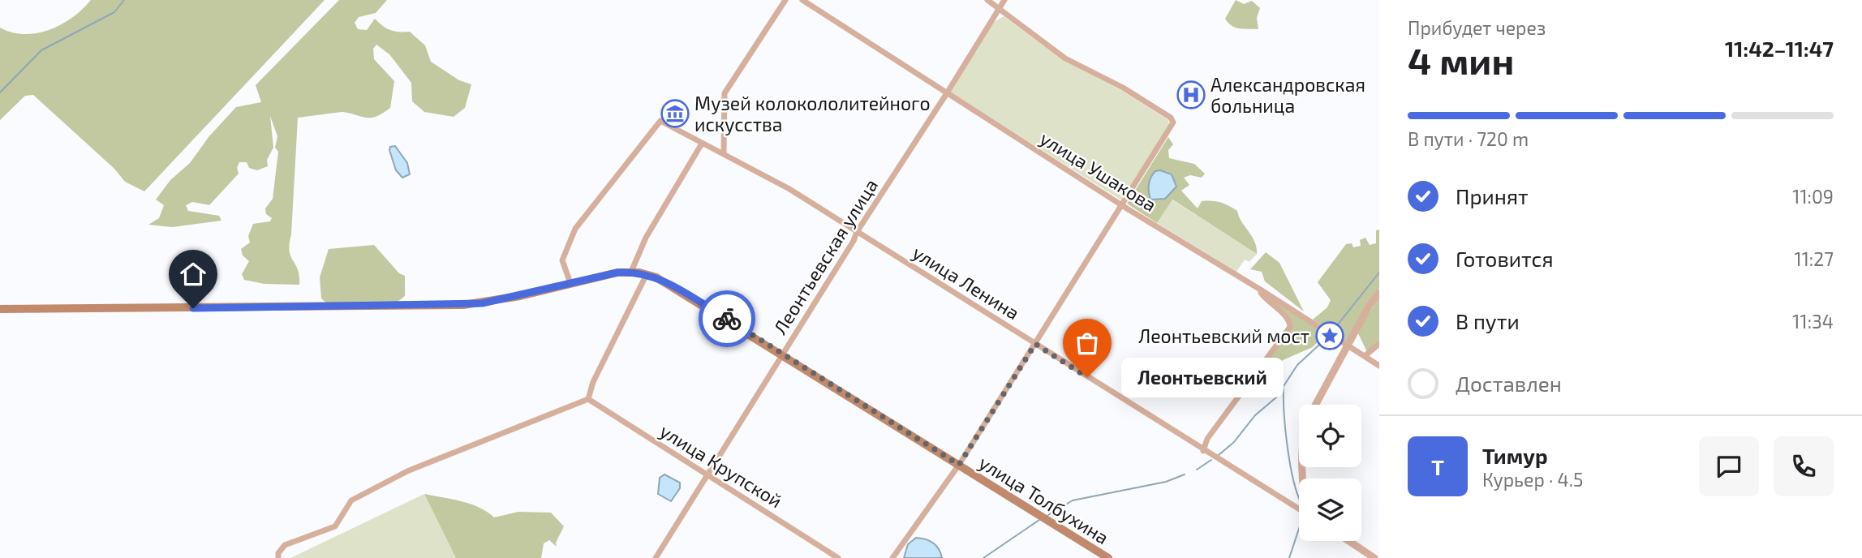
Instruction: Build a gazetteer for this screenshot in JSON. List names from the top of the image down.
{
  "streets": {
    "main road": ["улица Толбухина"],
    "street": [
      "улица Ушакова",
      "Леонтьевская улица",
      "улица Ленина",
      "улица Крупской"
    ]
  },
  "crossings": [
    ["улица Ушакова", "Леонтьевская улица"],
    ["Леонтьевская улица", "улица Ленина"],
    ["Леонтьевская улица", "улица Крупской"],
    ["Леонтьевская улица", "улица Толбухина"],
    ["улица Ленина", "улица Толбухина"]
  ],
  "places": {
    "hospital": ["Александровская больница"],
    "museum": ["Музей колокололитейного искусства"],
    "place": ["Леонтьевский мост"],
    "other": ["Леонтьевский"]
  },
  "page": {
    "heading": ["4 мин", "Прибудет через", "11:42–11:47"],
    "panel": ["Тимур", "Курьер · 4.5"],
    "bar": "В пути · 720 m",
    "list": [
      ["Принят", "11:09"],
      ["Готовится", "11:27"],
      ["В пути", "11:34"],
      "Доставлен"
    ],
    "bubble": "Леонтьевский",
    "round": "Т"
  }
}
